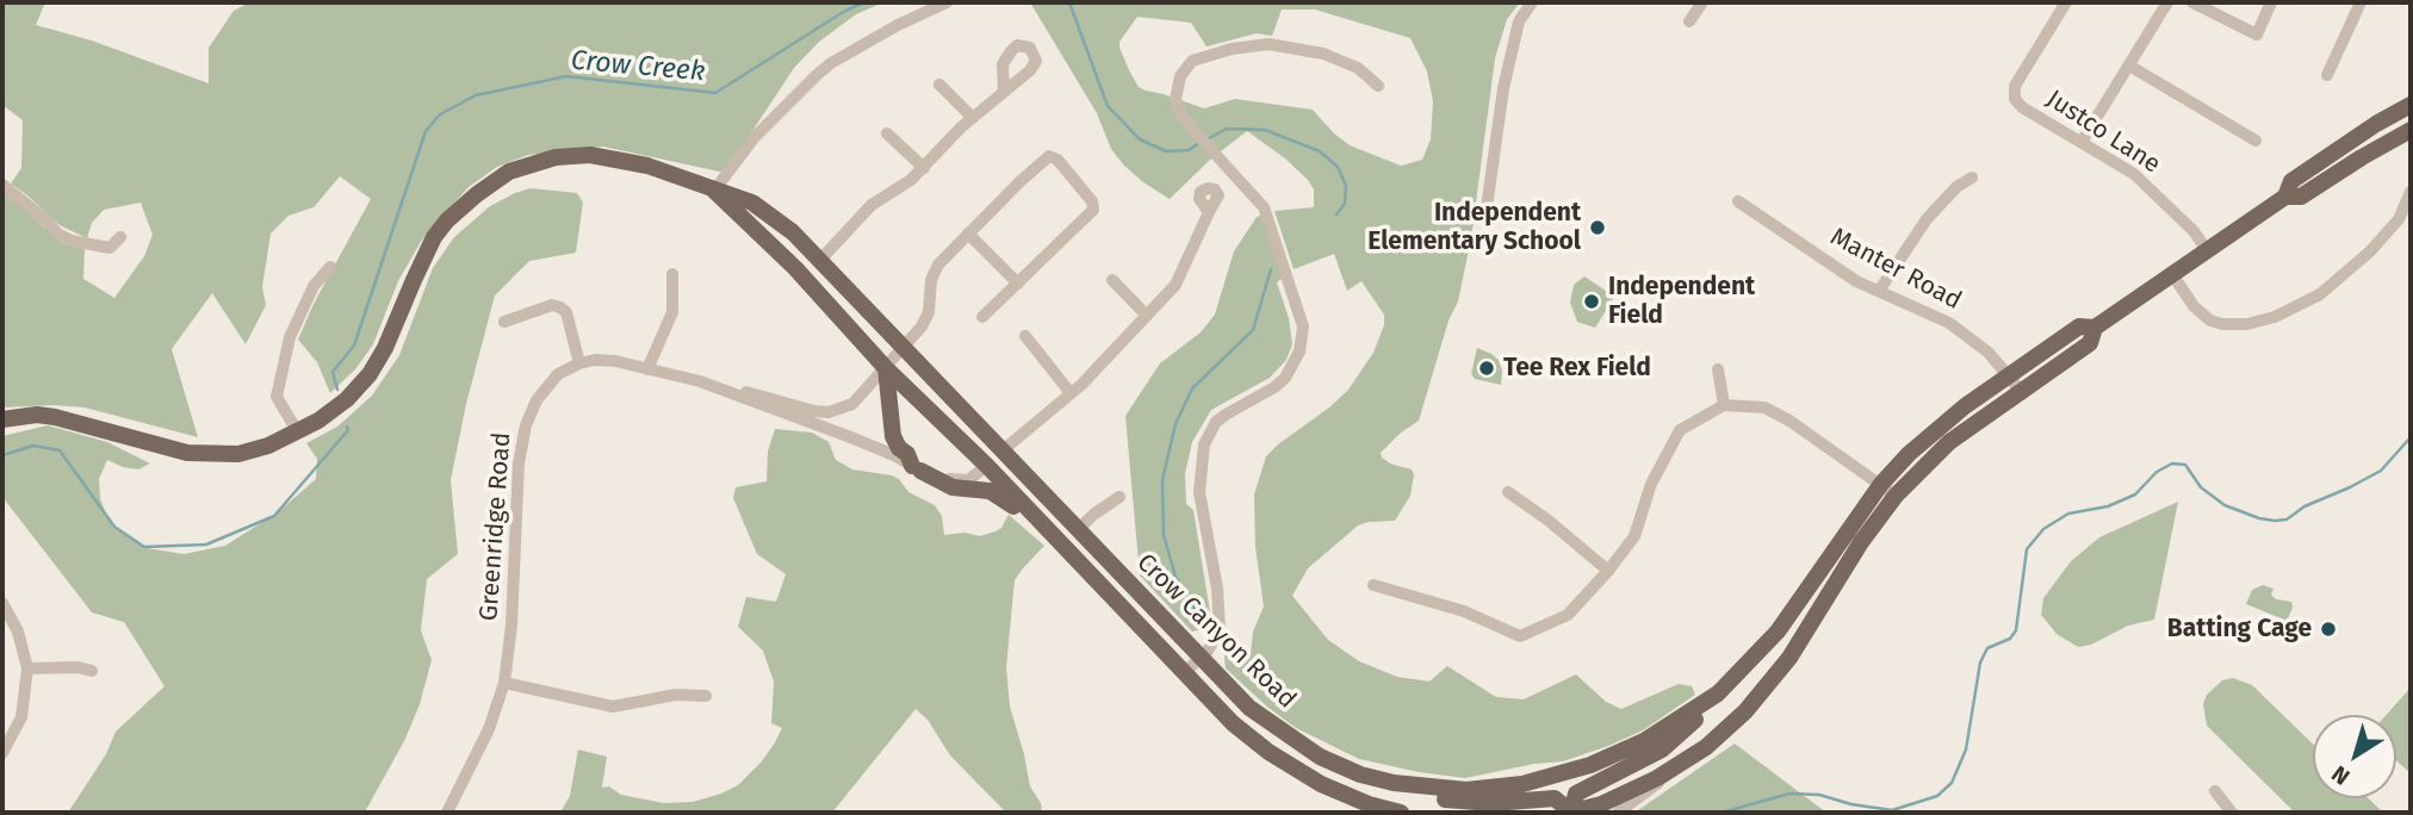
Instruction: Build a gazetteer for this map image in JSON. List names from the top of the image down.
{
  "streets": {
    "main road": ["Crow Canyon Road"],
    "street": ["Justco Lane", "Manter Road", "Greenridge Road"]
  },
  "crossings": [
    ["Justco Lane", "Crow Canyon Road"],
    ["Manter Road", "Crow Canyon Road"]
  ],
  "water": ["Crow Creek"],
  "places": [
    "Independent Elementary School",
    "Independent Field",
    "Tee Rex Field",
    "Batting Cage"
  ],
  "north": "bottom left"
}
